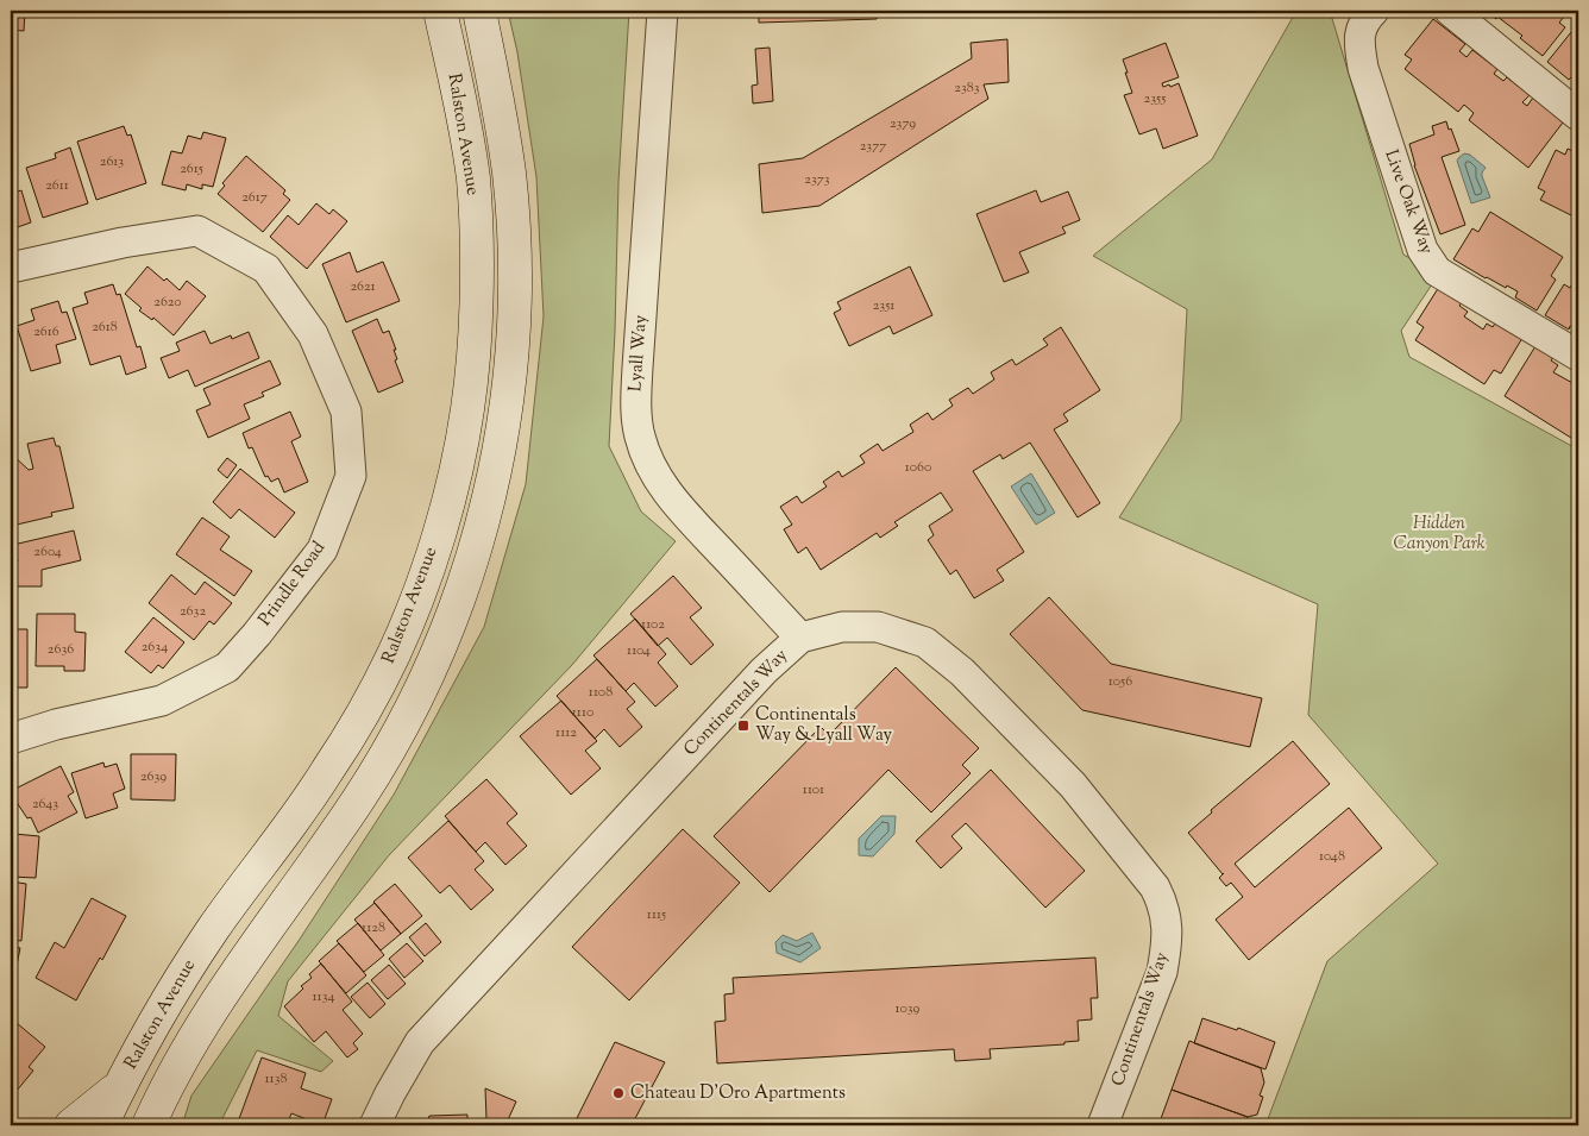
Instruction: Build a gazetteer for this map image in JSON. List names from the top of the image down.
{
  "streets": {
    "main road": ["Ralston Avenue"],
    "street": [
      "Live Oak Way",
      "Lyall Way",
      "Prindle Road",
      "Continentals Way"
    ]
  },
  "crossings": [
    ["Lyall Way", "Continentals Way"]
  ],
  "parks": ["Hidden Canyon Park"],
  "places": {
    "transit": ["Continentals Way & Lyall Way"],
    "other": ["Chateau D'Oro Apartments"]
  },
  "house_numbers": [
    "2383",
    "2355",
    "2379",
    "2377",
    "2613",
    "2615",
    "2373",
    "2611",
    "2617",
    "2621",
    "2620",
    "2351",
    "2618",
    "2616",
    "1060",
    "2604",
    "2632",
    "1102",
    "2634",
    "2636",
    "1104",
    "1056",
    "1108",
    "1110",
    "1112",
    "2639",
    "1101",
    "2643",
    "1048",
    "1115",
    "1128",
    "1134",
    "1039",
    "1138"
  ]
}
